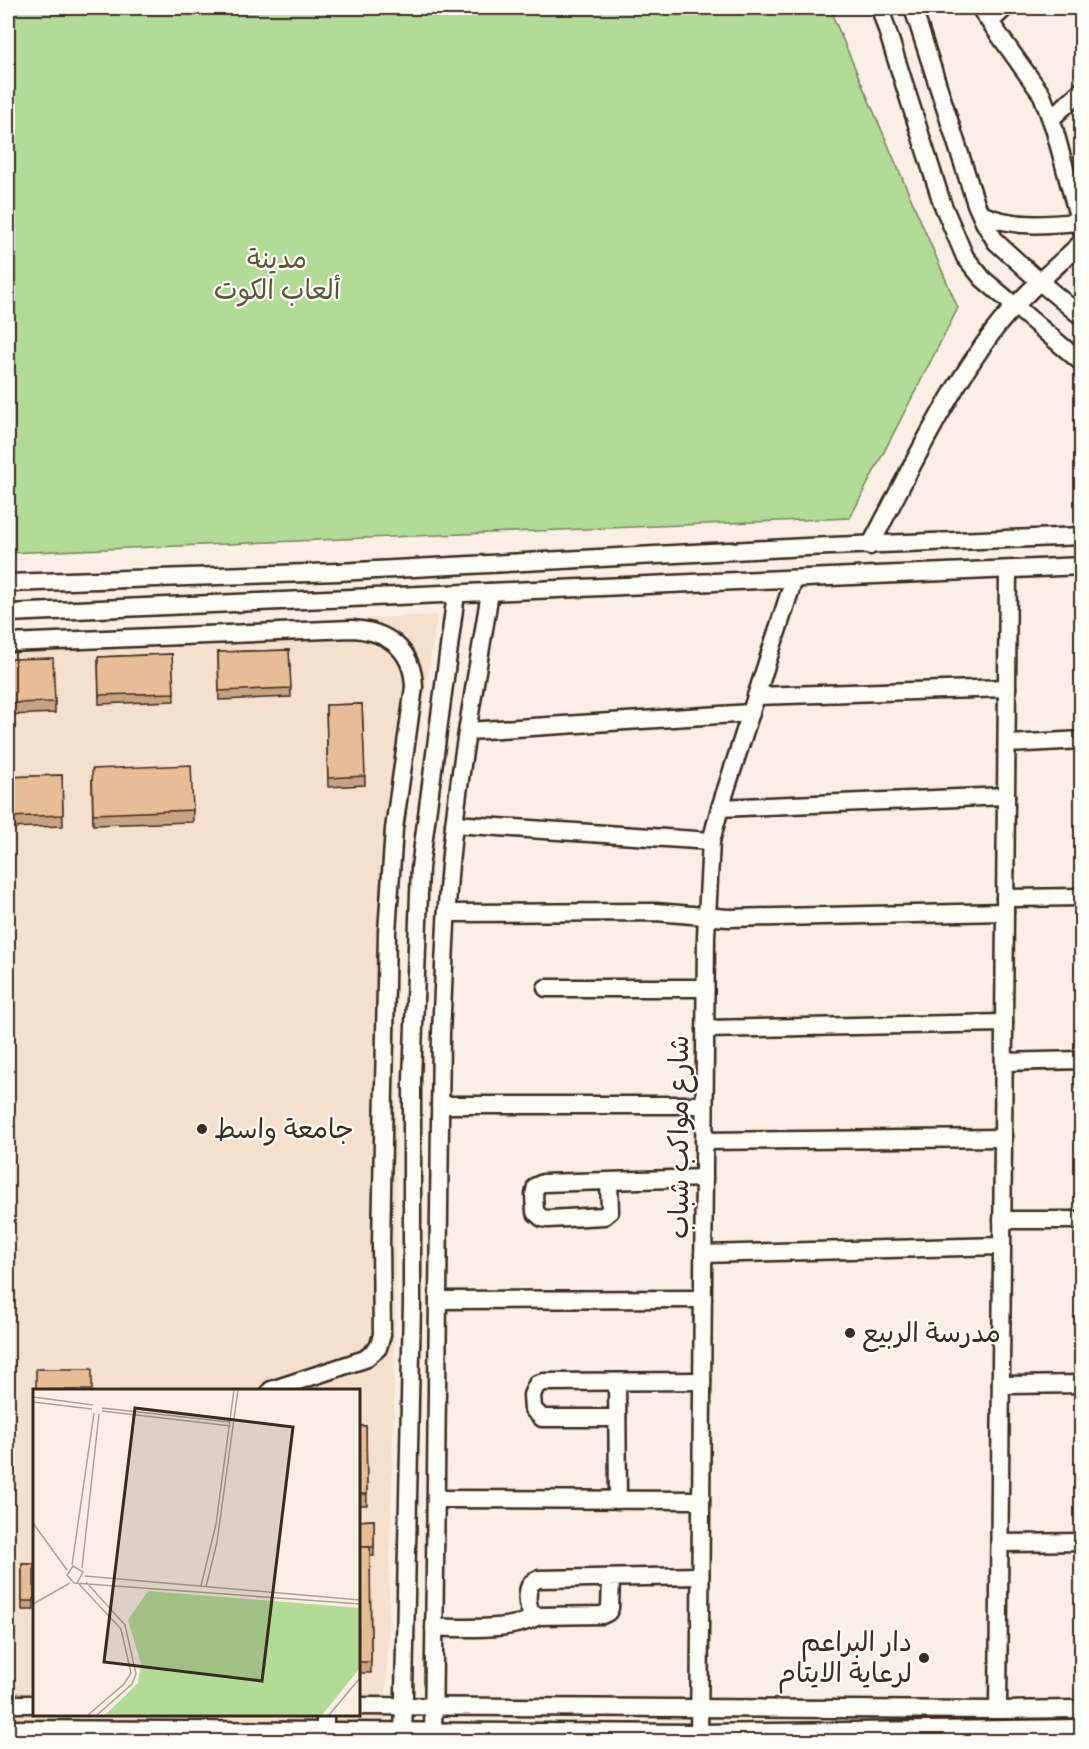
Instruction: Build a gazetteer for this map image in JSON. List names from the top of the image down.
{
  "streets": {
    "street": ["شارع مواكب شباب"]
  },
  "parks": ["مدينة ألعاب الكوت"],
  "places": ["جامعة واسط", "مدرسة الربيع", "دار البراعم لرعاية الايتام"]
}
